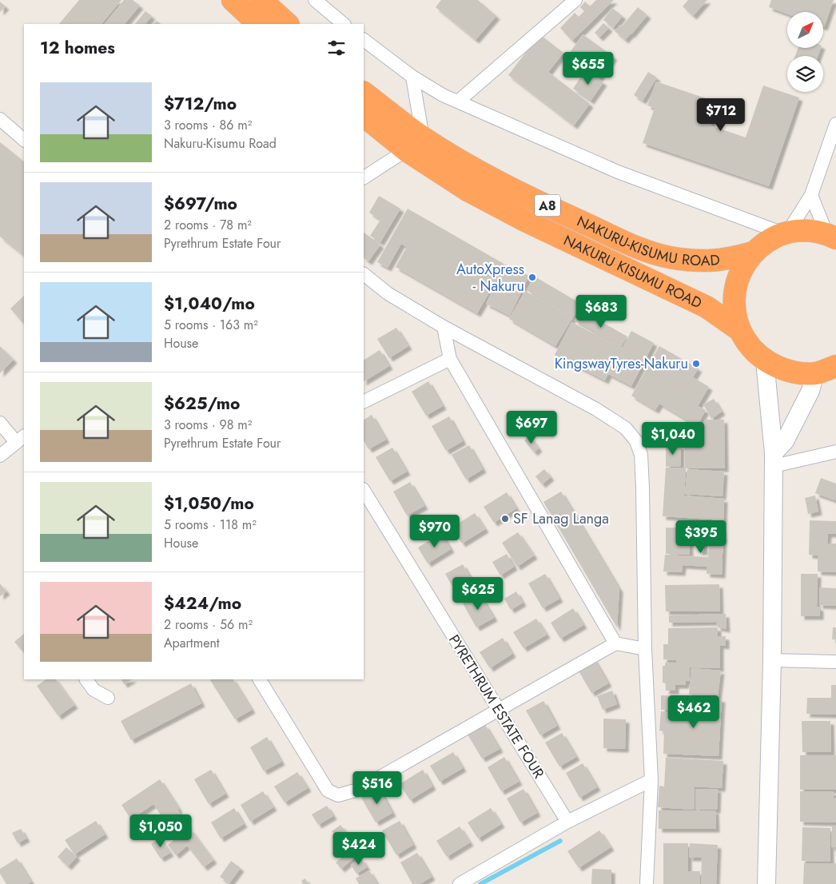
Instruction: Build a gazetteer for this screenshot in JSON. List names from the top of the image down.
{
  "streets": {
    "highway": ["A8", "NAKURU-KISUMU ROAD", "NAKURU KISUMU ROAD"],
    "street": ["PYRETHRUM ESTATE FOUR"]
  },
  "crossings": [
    ["A8", "NAKURU-KISUMU ROAD"],
    ["A8", "NAKURU KISUMU ROAD"],
    ["NAKURU-KISUMU ROAD", "NAKURU KISUMU ROAD"]
  ],
  "places": ["AutoXpress - Nakuru", "KingswayTyres-Nakuru", "SF Lanag Langa"],
  "north": "top right",
  "page": {
    "heading": "12 homes",
    "price": [
      "$655",
      "$712",
      "$683",
      "$697",
      "$1,040",
      "$970",
      "$395",
      "$625",
      "$462",
      "$516",
      "$1,050",
      "$424"
    ],
    "list": [
      {
        "name": "$712/mo",
        "note": "3 rooms · 86 m² · Nakuru-Kisumu Road"
      },
      {
        "name": "$697/mo",
        "note": "2 rooms · 78 m² · Pyrethrum Estate Four"
      },
      {
        "name": "$1,040/mo",
        "note": "5 rooms · 163 m² · House"
      },
      {
        "name": "$625/mo",
        "note": "3 rooms · 98 m² · Pyrethrum Estate Four"
      },
      {
        "name": "$1,050/mo",
        "note": "5 rooms · 118 m² · House"
      },
      {
        "name": "$424/mo",
        "note": "2 rooms · 56 m² · Apartment"
      }
    ]
  }
}
